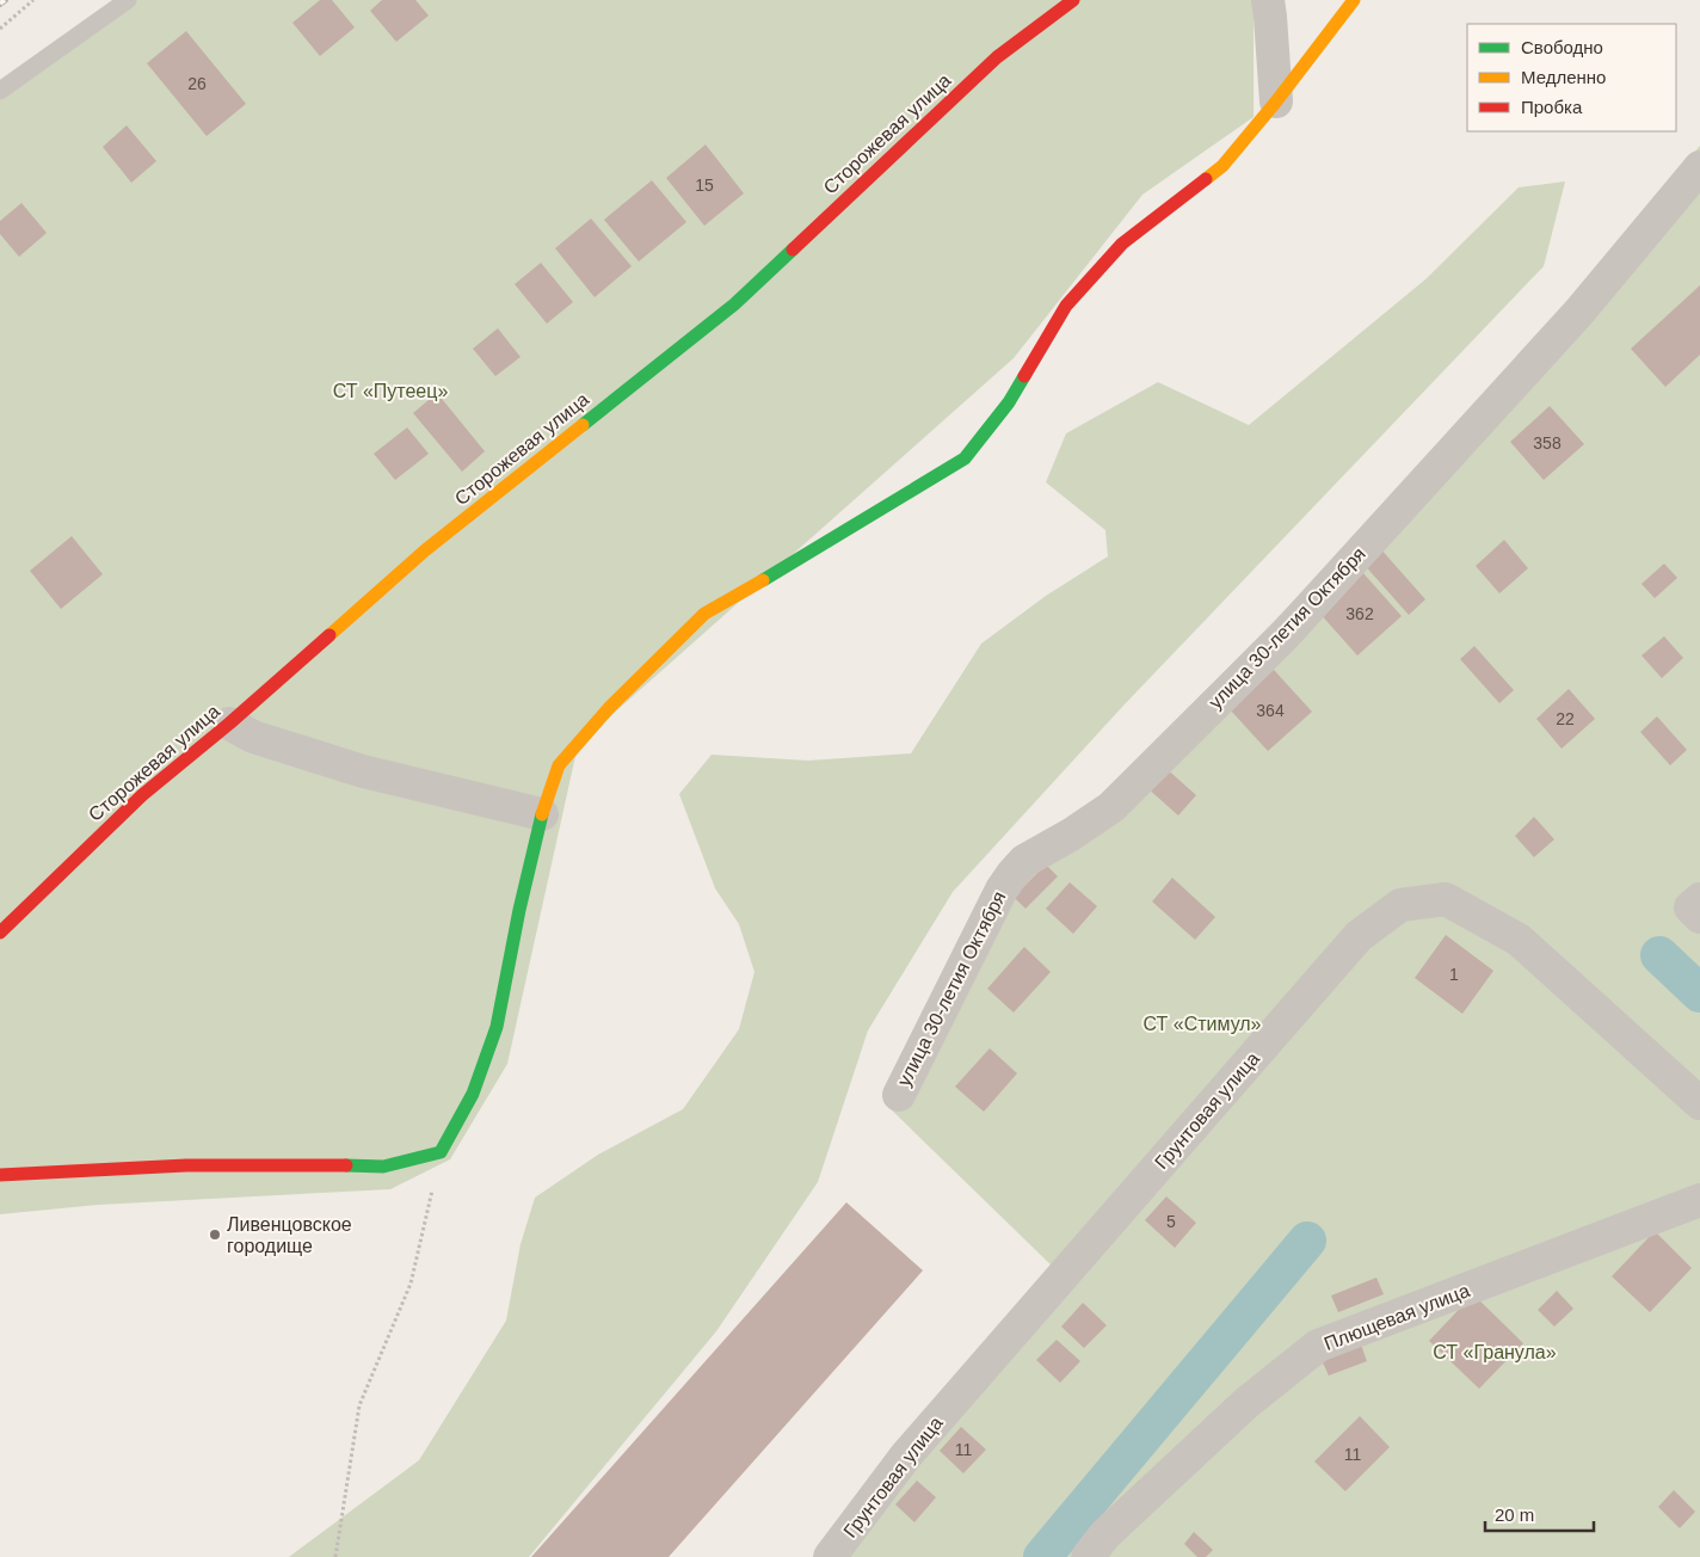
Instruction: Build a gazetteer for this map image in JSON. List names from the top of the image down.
{
  "streets": {
    "street": [
      "Сторожевая улица",
      "улица 30-летия Октября",
      "Грунтовая улица",
      "Плющевая улица"
    ]
  },
  "parks": ["СТ «Путеец»", "СТ «Стимул»", "СТ «Гранула»"],
  "places": ["Ливенцовское городище"],
  "house_numbers": [
    "26",
    "15",
    "358",
    "362",
    "364",
    "22",
    "1",
    "5",
    "11",
    "11"
  ],
  "legend": ["Свободно", "Медленно", "Пробка"],
  "scale_bar": "20 m"
}
